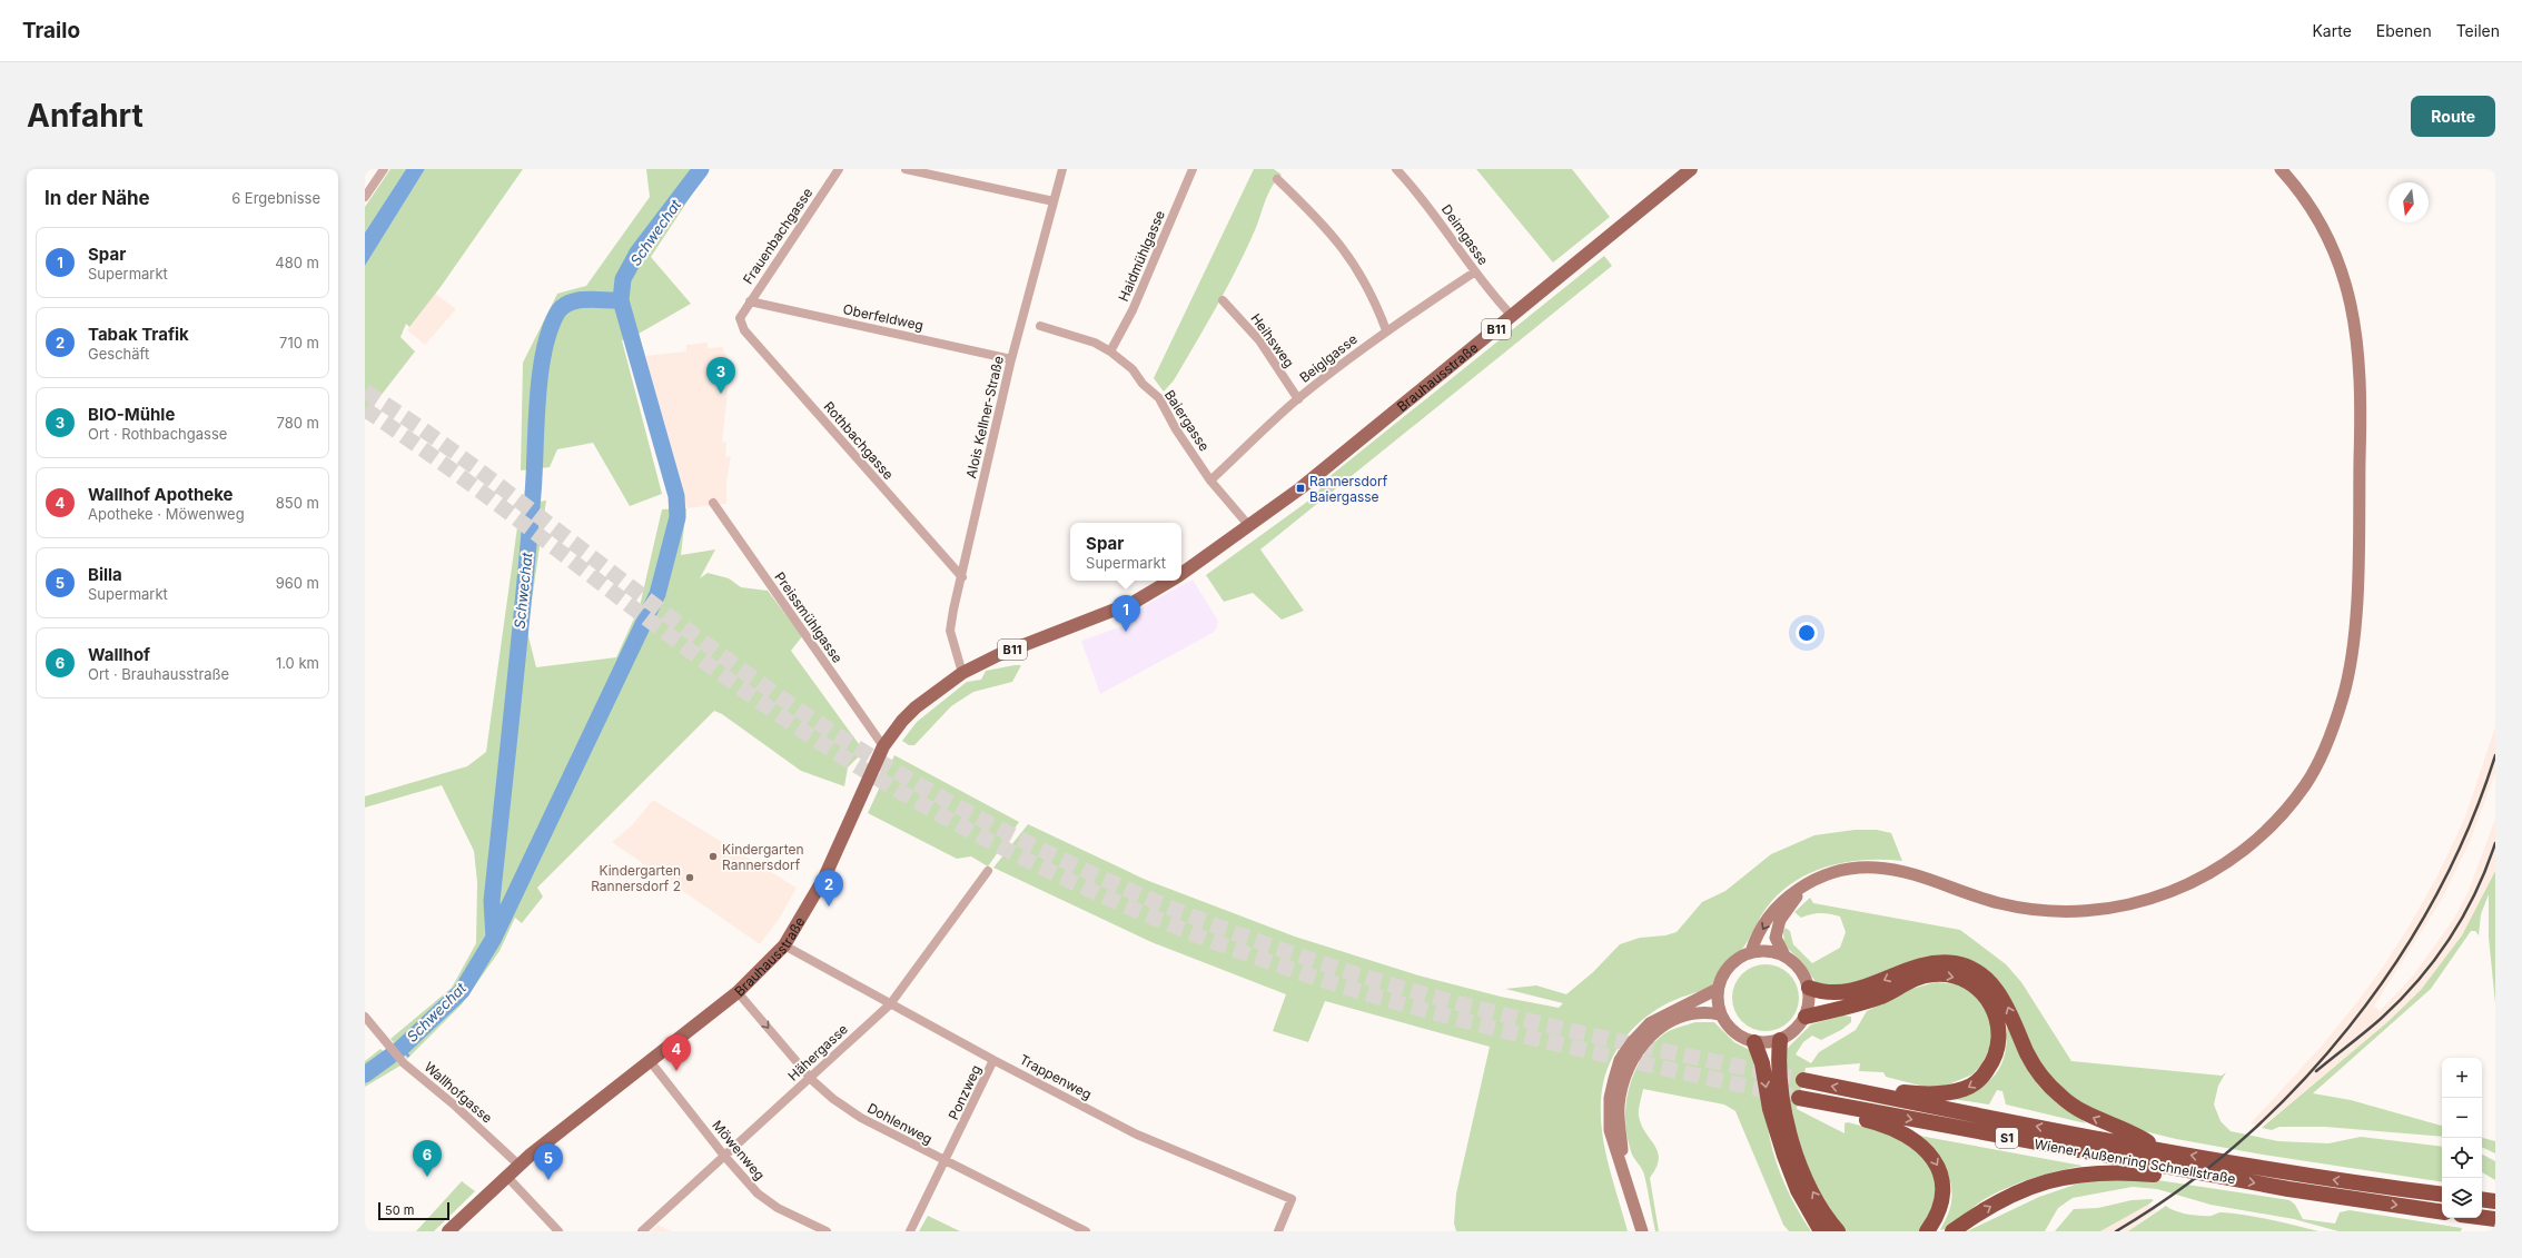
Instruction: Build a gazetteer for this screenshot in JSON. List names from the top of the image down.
{
  "streets": {
    "highway": ["S1", "Wiener Außenring Schnellstraße"],
    "main road": ["B11", "Brauhausstraße"],
    "street": [
      "Deimgasse",
      "Frauenbachgasse",
      "Haidmühlgasse",
      "Oberfeldweg",
      "Heihsweg",
      "Beiglgasse",
      "Alois Kellner-Straße",
      "Baiergasse",
      "Rothbachgasse",
      "Preissmühlgasse",
      "Hähergasse",
      "Trappenweg",
      "Wallhofgasse",
      "Ponzweg",
      "Dohlenweg",
      "Möwenweg"
    ]
  },
  "crossings": [
    ["Deimgasse", "Beiglgasse"],
    ["Deimgasse", "Brauhausstraße"],
    ["Frauenbachgasse", "Oberfeldweg"],
    ["Frauenbachgasse", "Rothbachgasse"],
    ["Haidmühlgasse", "Baiergasse"],
    ["Oberfeldweg", "Alois Kellner-Straße"],
    ["Heihsweg", "Beiglgasse"],
    ["Beiglgasse", "Baiergasse"],
    ["Brauhausstraße", "Alois Kellner-Straße"],
    ["Brauhausstraße", "Baiergasse"],
    ["Brauhausstraße", "Preissmühlgasse"],
    ["Brauhausstraße", "Trappenweg"],
    ["Brauhausstraße", "Wallhofgasse"],
    ["Brauhausstraße", "Dohlenweg"],
    ["Brauhausstraße", "Möwenweg"],
    ["Alois Kellner-Straße", "Rothbachgasse"],
    ["Hähergasse", "Trappenweg"],
    ["Hähergasse", "Dohlenweg"],
    ["Hähergasse", "Möwenweg"],
    ["Trappenweg", "Ponzweg"],
    ["Ponzweg", "Dohlenweg"]
  ],
  "water": ["Schwechat"],
  "places": {
    "transit": ["Rannersdorf Baiergasse"],
    "other": ["Kindergarten Rannersdorf", "Kindergarten Rannersdorf 2"]
  },
  "scale_bar": "50 m",
  "north": "bottom",
  "page": {
    "header": "Trailo",
    "nav": ["Karte", "Ebenen", "Teilen"],
    "buttons": "Route",
    "title": "Anfahrt",
    "heading": ["In der Nähe", "6 Ergebnisse"],
    "list": [
      {
        "mark": "1",
        "name": "Spar",
        "note": "Supermarkt",
        "value": "480 m"
      },
      {
        "mark": "2",
        "name": "Tabak Trafik",
        "note": "Geschäft",
        "value": "710 m"
      },
      {
        "mark": "3",
        "name": "BIO-Mühle",
        "note": "Ort · Rothbachgasse",
        "value": "780 m"
      },
      {
        "mark": "4",
        "name": "Wallhof Apotheke",
        "note": "Apotheke · Möwenweg",
        "value": "850 m"
      },
      {
        "mark": "5",
        "name": "Billa",
        "note": "Supermarkt",
        "value": "960 m"
      },
      {
        "mark": "6",
        "name": "Wallhof",
        "note": "Ort · Brauhausstraße",
        "value": "1.0 km"
      }
    ],
    "pins": [
      "3",
      "1",
      "2",
      "4",
      "6",
      "5"
    ],
    "popup": ["Spar", "Supermarkt"],
    "map_buttons": ["+", "−"],
    "scale": "50 m"
  }
}
